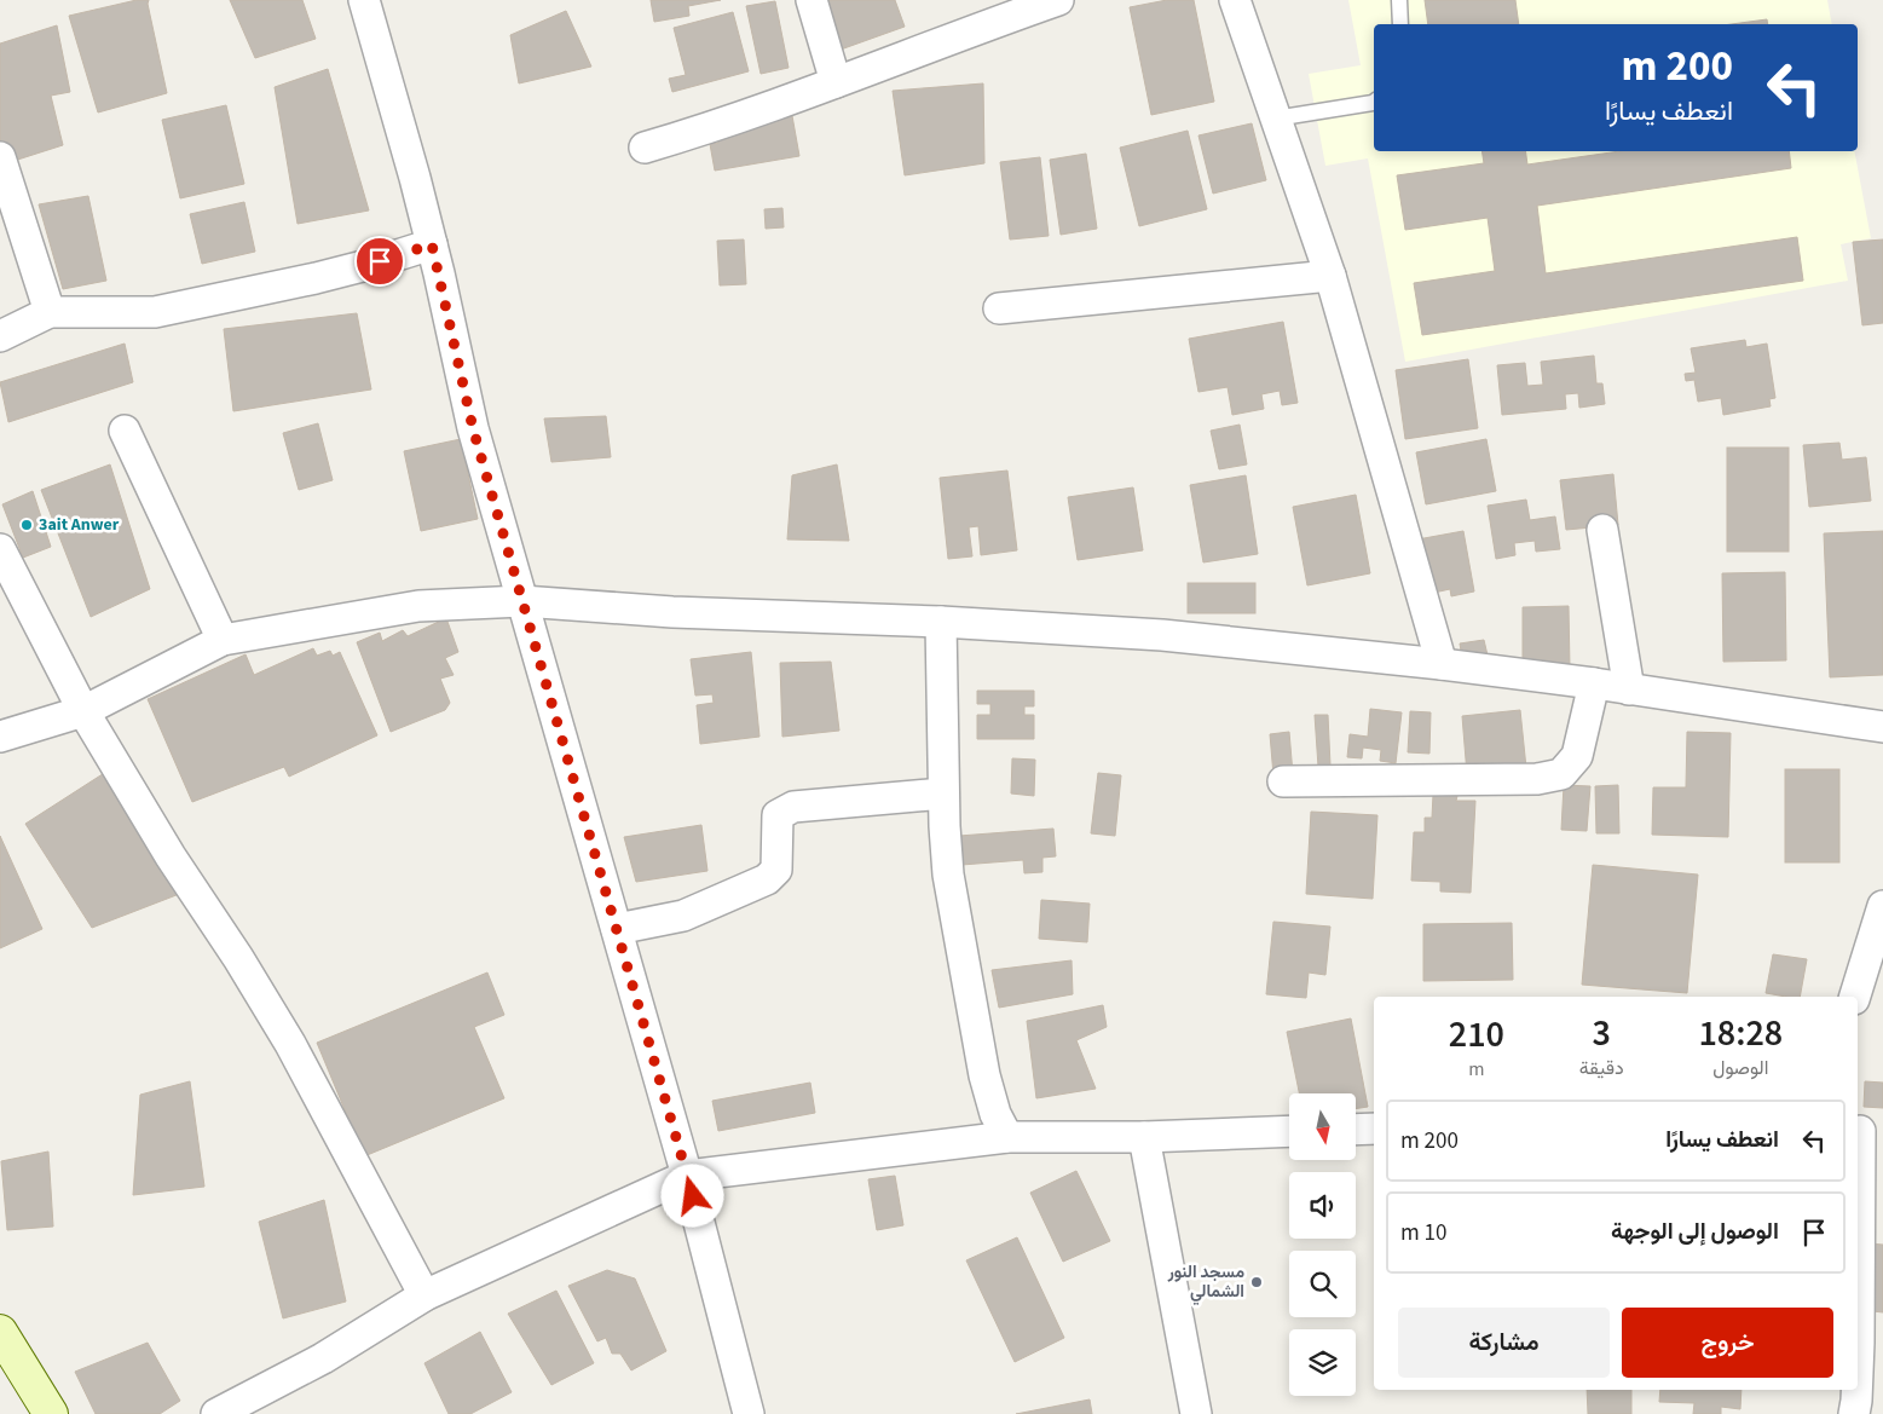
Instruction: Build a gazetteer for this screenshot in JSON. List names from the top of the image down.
{
  "places": ["3ait Anwer", "مسجد النور الشمالي"],
  "north": "bottom",
  "page": {
    "turn": ["200 m", "انعطف يسارًا"],
    "eta": [
      "18:28",
      "الوصول",
      "3",
      "دقيقة",
      "210",
      "m"
    ],
    "list": [
      {
        "name": "انعطف يسارًا",
        "value": "200 m"
      },
      {
        "name": "الوصول إلى الوجهة",
        "value": "10 m"
      }
    ],
    "buttons": ["خروج", "مشاركة"]
  }
}
